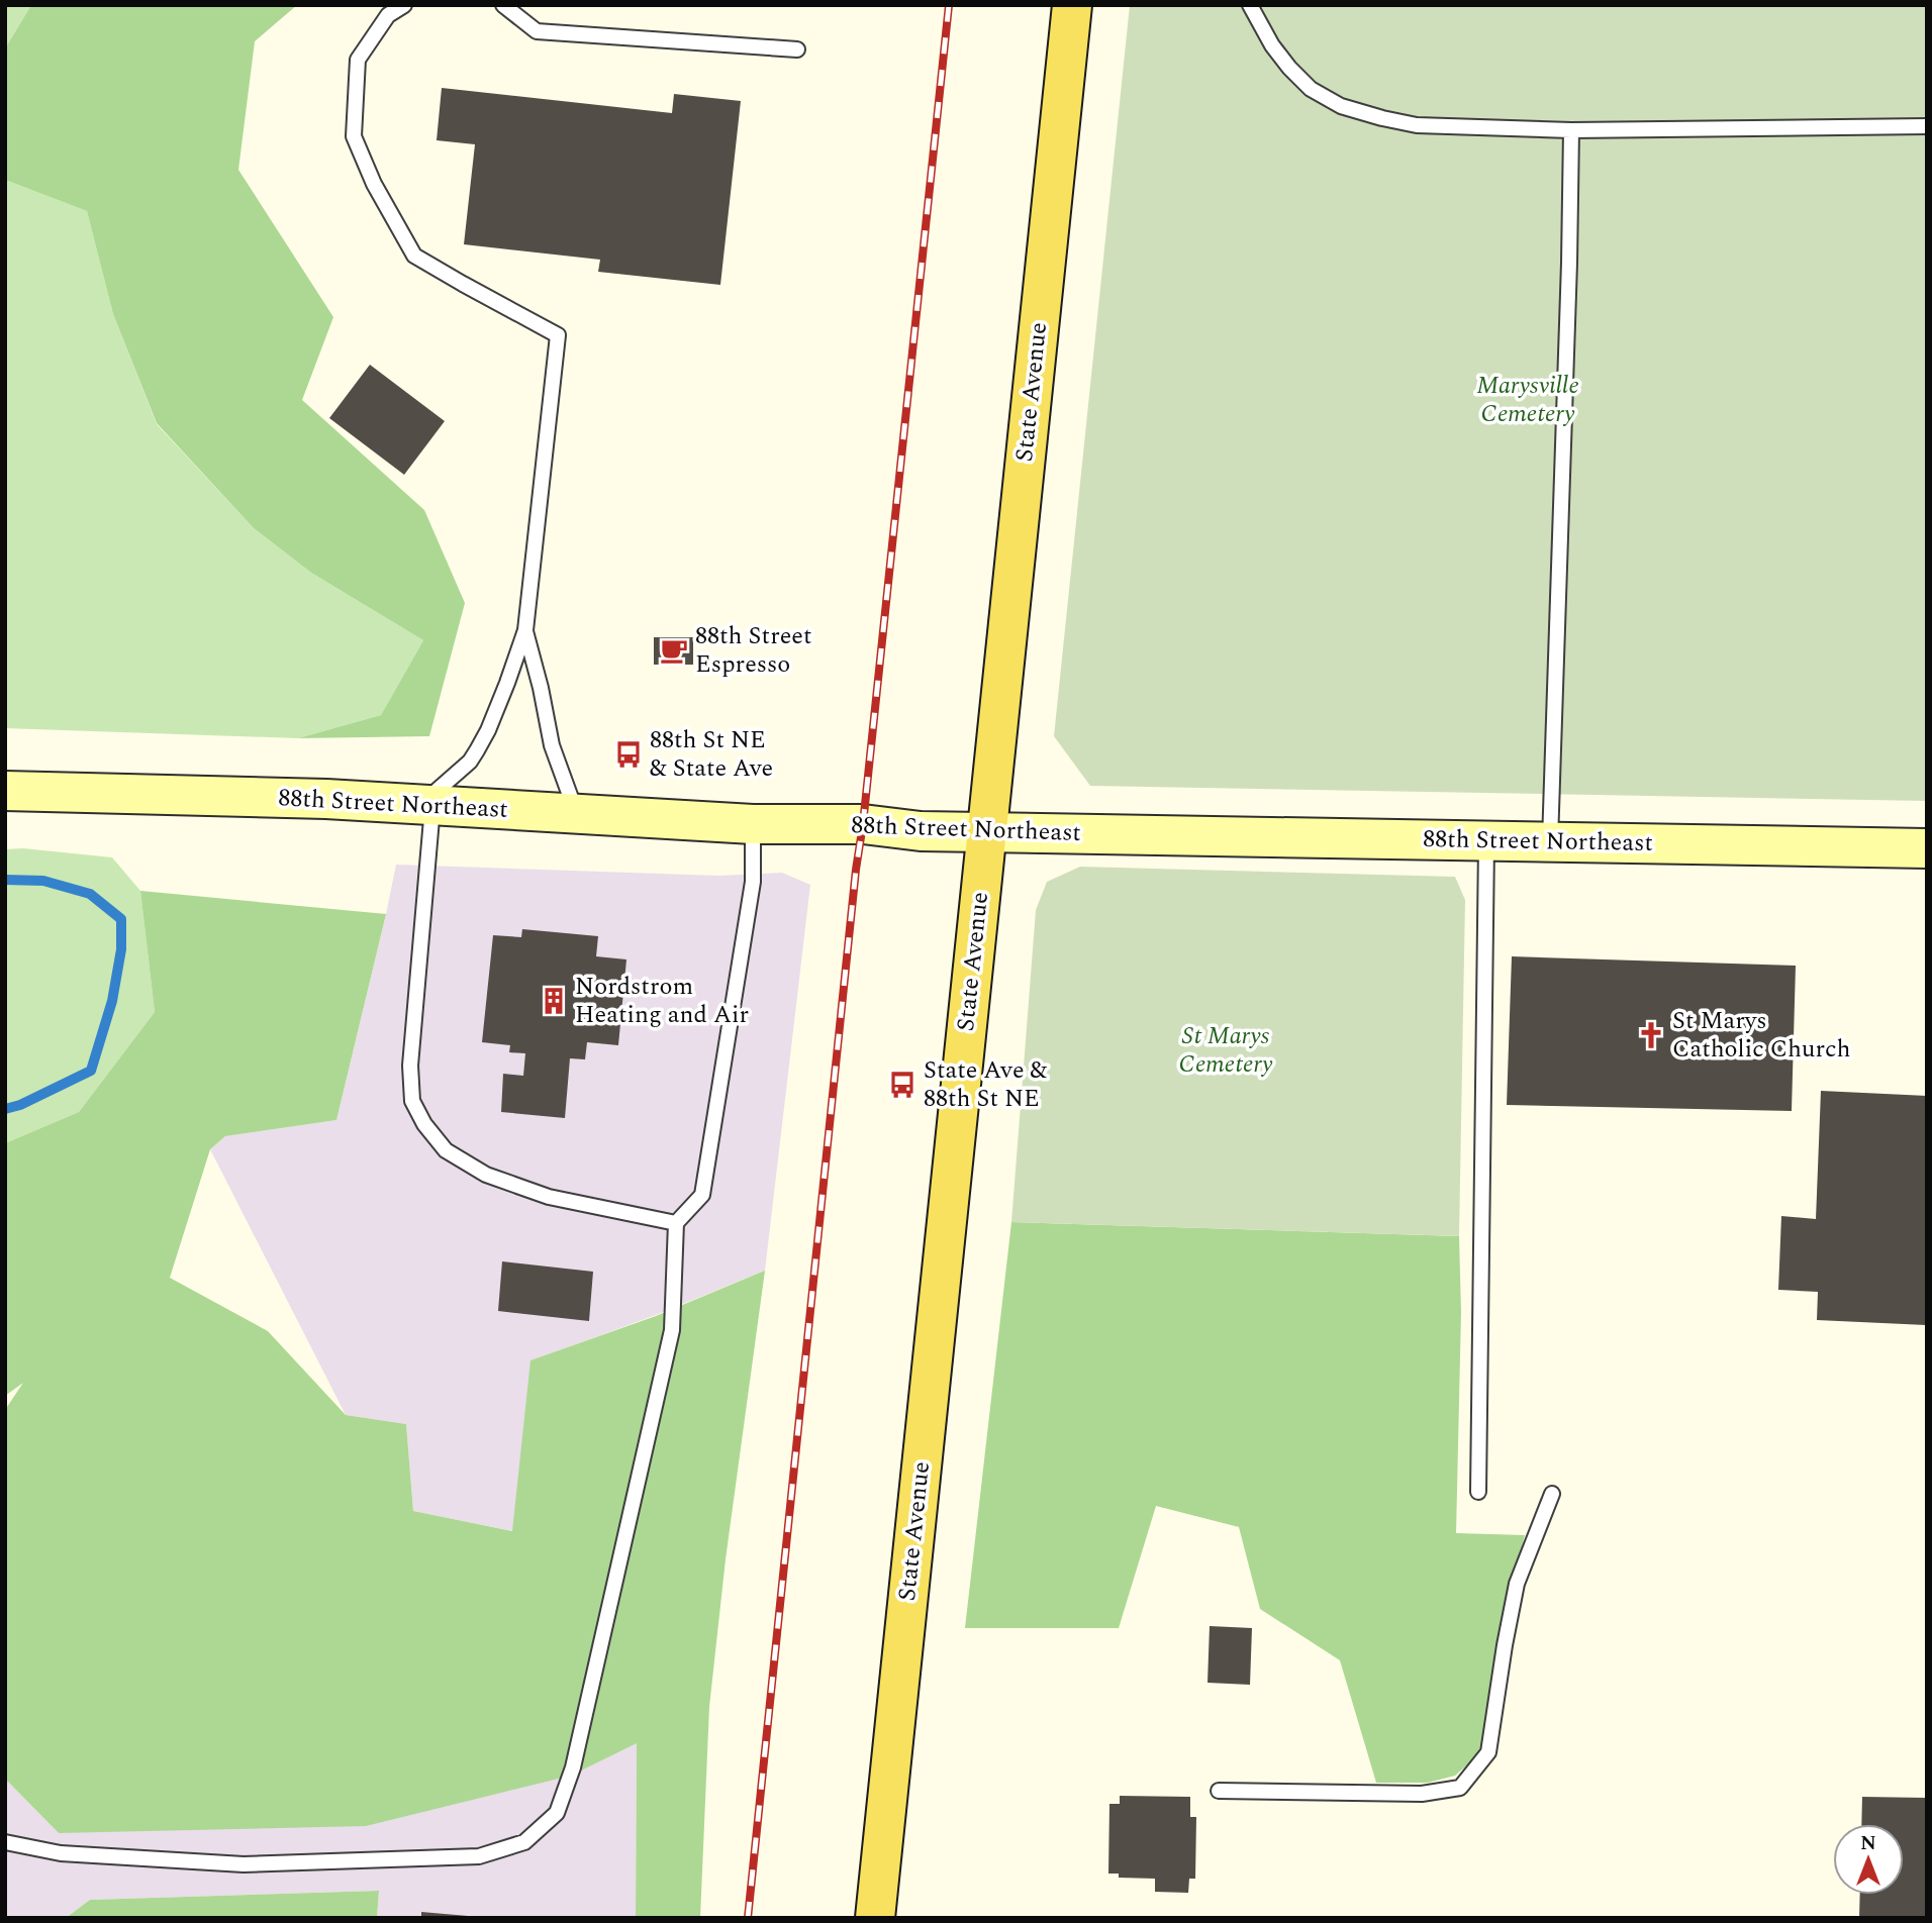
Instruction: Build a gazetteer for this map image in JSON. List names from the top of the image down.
{
  "streets": {
    "main road": ["State Avenue", "88th Street Northeast"]
  },
  "crossings": [
    ["State Avenue", "88th Street Northeast"]
  ],
  "parks": ["Marysville Cemetery", "St Marys Cemetery"],
  "places": {
    "cafe": ["88th Street Espresso"],
    "bus stop": ["88th St NE & State Ave", "State Ave & 88th St NE"],
    "building": ["Nordstrom Heating and Air"],
    "church": ["St Marys Catholic Church"]
  },
  "north": "top"
}
